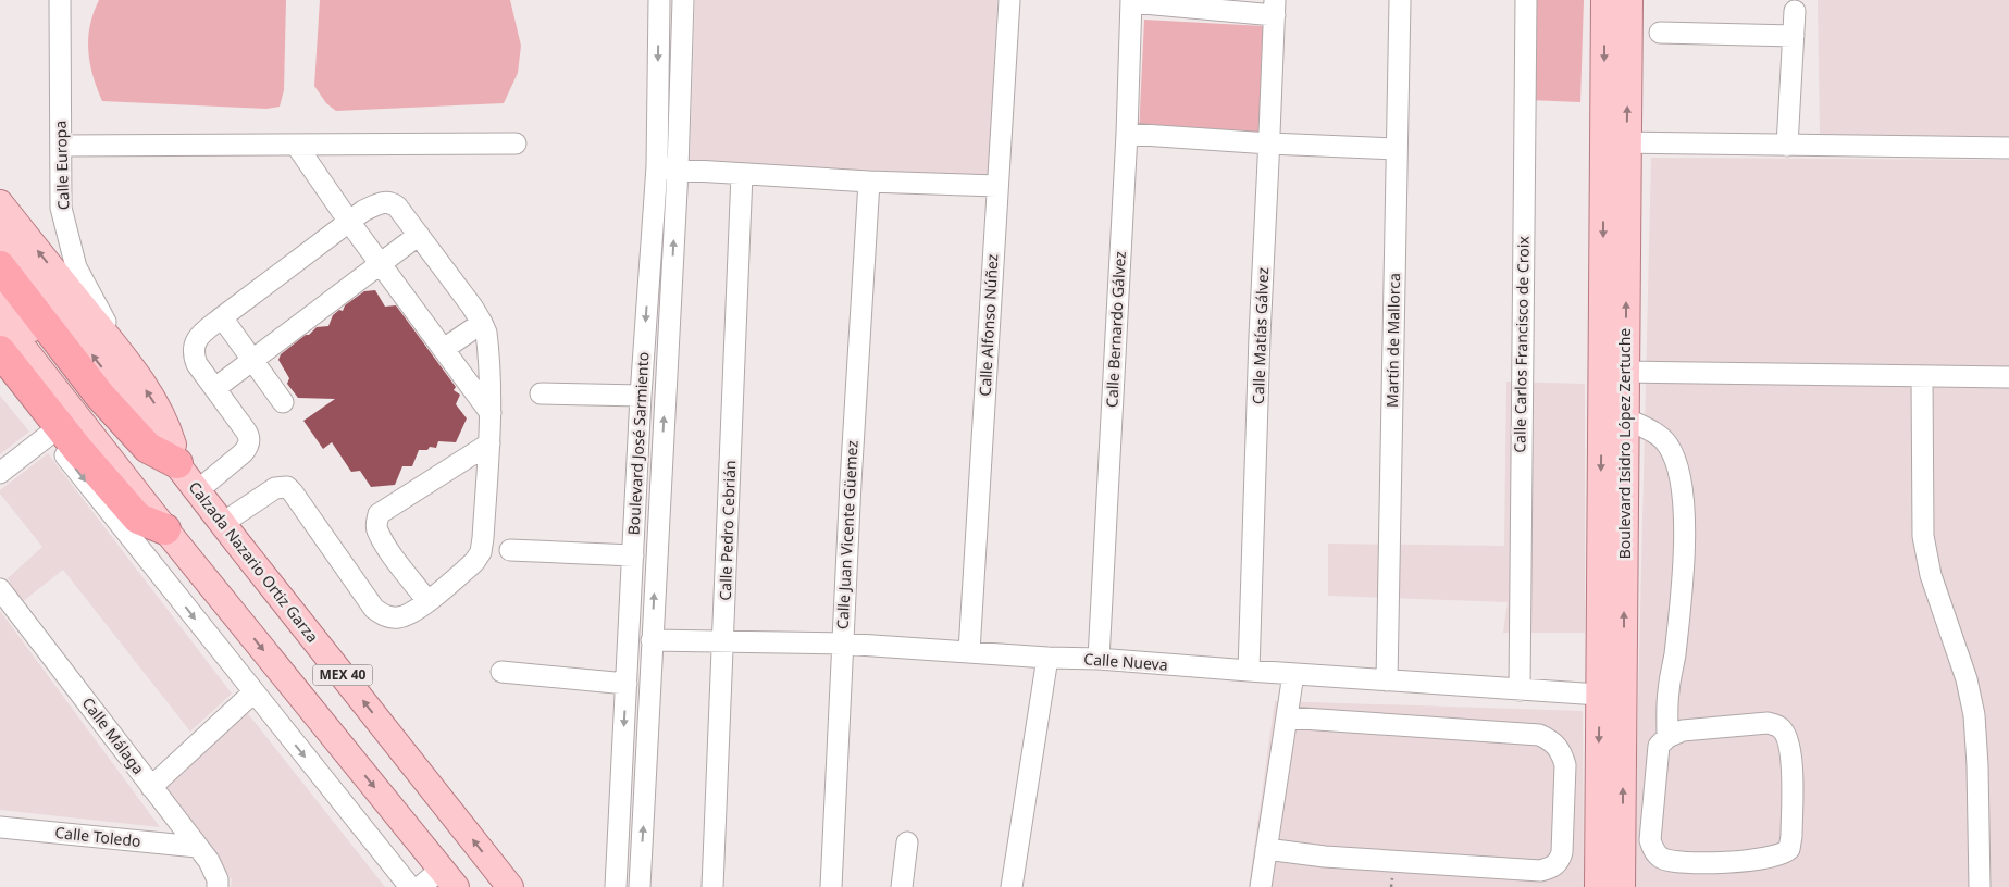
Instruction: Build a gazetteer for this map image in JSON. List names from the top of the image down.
{
  "streets": {
    "main road": ["Boulevard Isidro López Zertuche", "Calzada Nazario Ortiz Garza", "MEX 40"],
    "street": [
      "Calle Europa",
      "Calle Alfonso Núñez",
      "Calle Bernardo Gálvez",
      "Calle Matías Gálvez",
      "Martín de Mallorca",
      "Calle Carlos Francisco de Croix",
      "Boulevard José Sarmiento",
      "Calle Pedro Cebrián",
      "Calle Juan Vicente Güemez",
      "Calle Nueva",
      "Calle Málaga",
      "Calle Toledo"
    ]
  },
  "crossings": [
    ["Calle Alfonso Núñez", "Calle Nueva"],
    ["Calle Bernardo Gálvez", "Calle Nueva"],
    ["Calle Matías Gálvez", "Calle Nueva"],
    ["Martín de Mallorca", "Calle Nueva"],
    ["Calle Carlos Francisco de Croix", "Calle Nueva"],
    ["Boulevard José Sarmiento", "Calle Nueva"],
    ["Boulevard Isidro López Zertuche", "Calle Nueva"],
    ["Calle Pedro Cebrián", "Calle Nueva"],
    ["Calle Juan Vicente Güemez", "Calle Nueva"],
    ["Calle Málaga", "Calle Toledo"]
  ]
}
